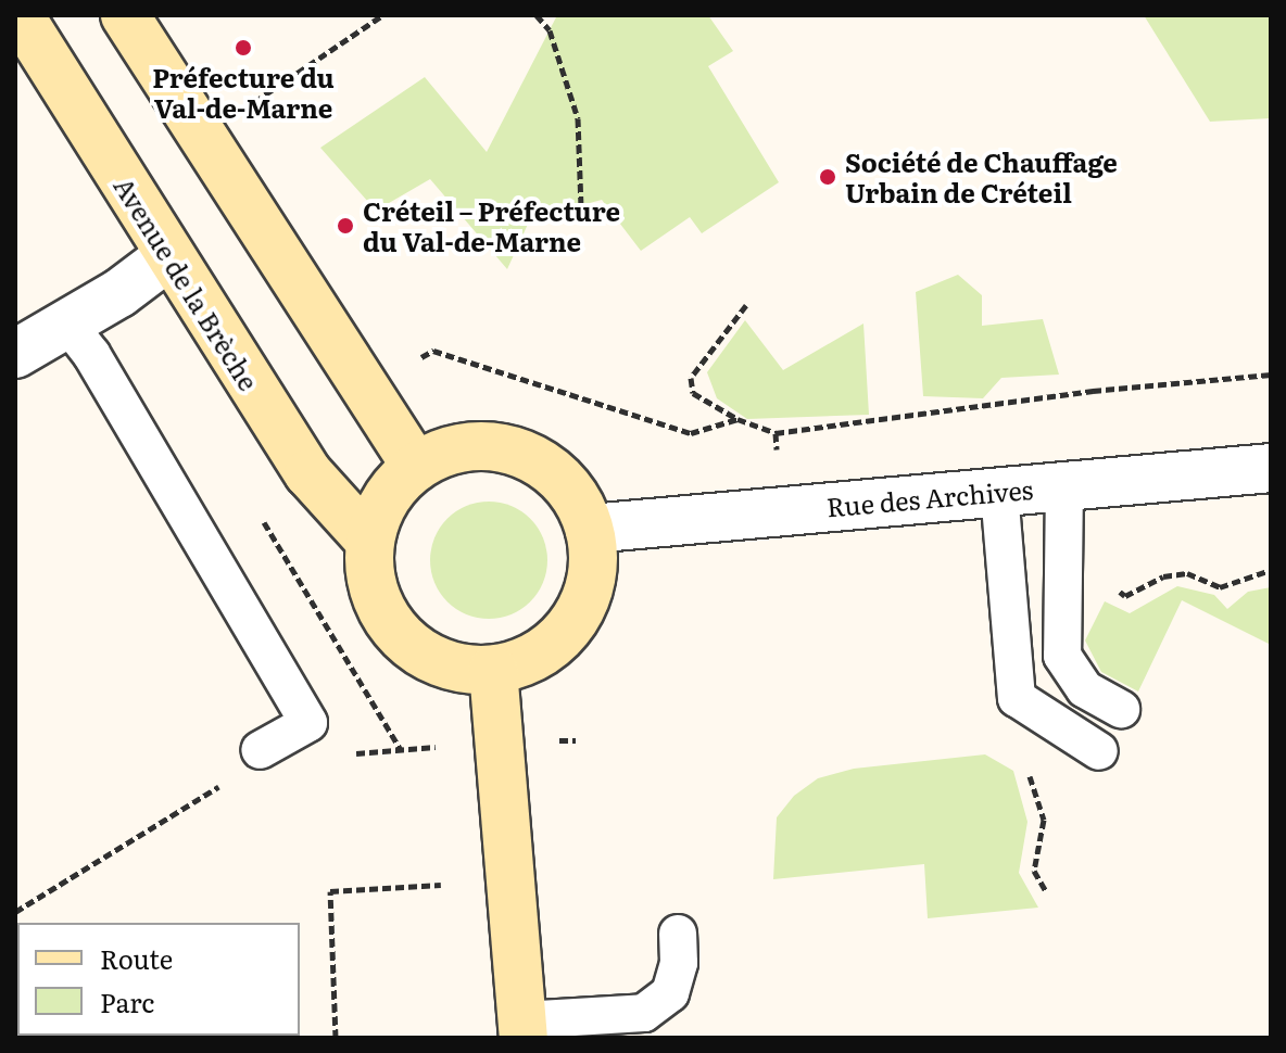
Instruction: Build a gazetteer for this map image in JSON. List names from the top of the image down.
{
  "streets": {
    "street": ["Avenue de la Brèche", "Rue des Archives"]
  },
  "crossings": [
    ["Avenue de la Brèche", "Rue des Archives"]
  ],
  "places": ["Préfecture du Val-de-Marne", "Société de Chauffage Urbain de Créteil", "Créteil – Préfecture du Val-de-Marne"],
  "legend": ["Route", "Parc"]
}
